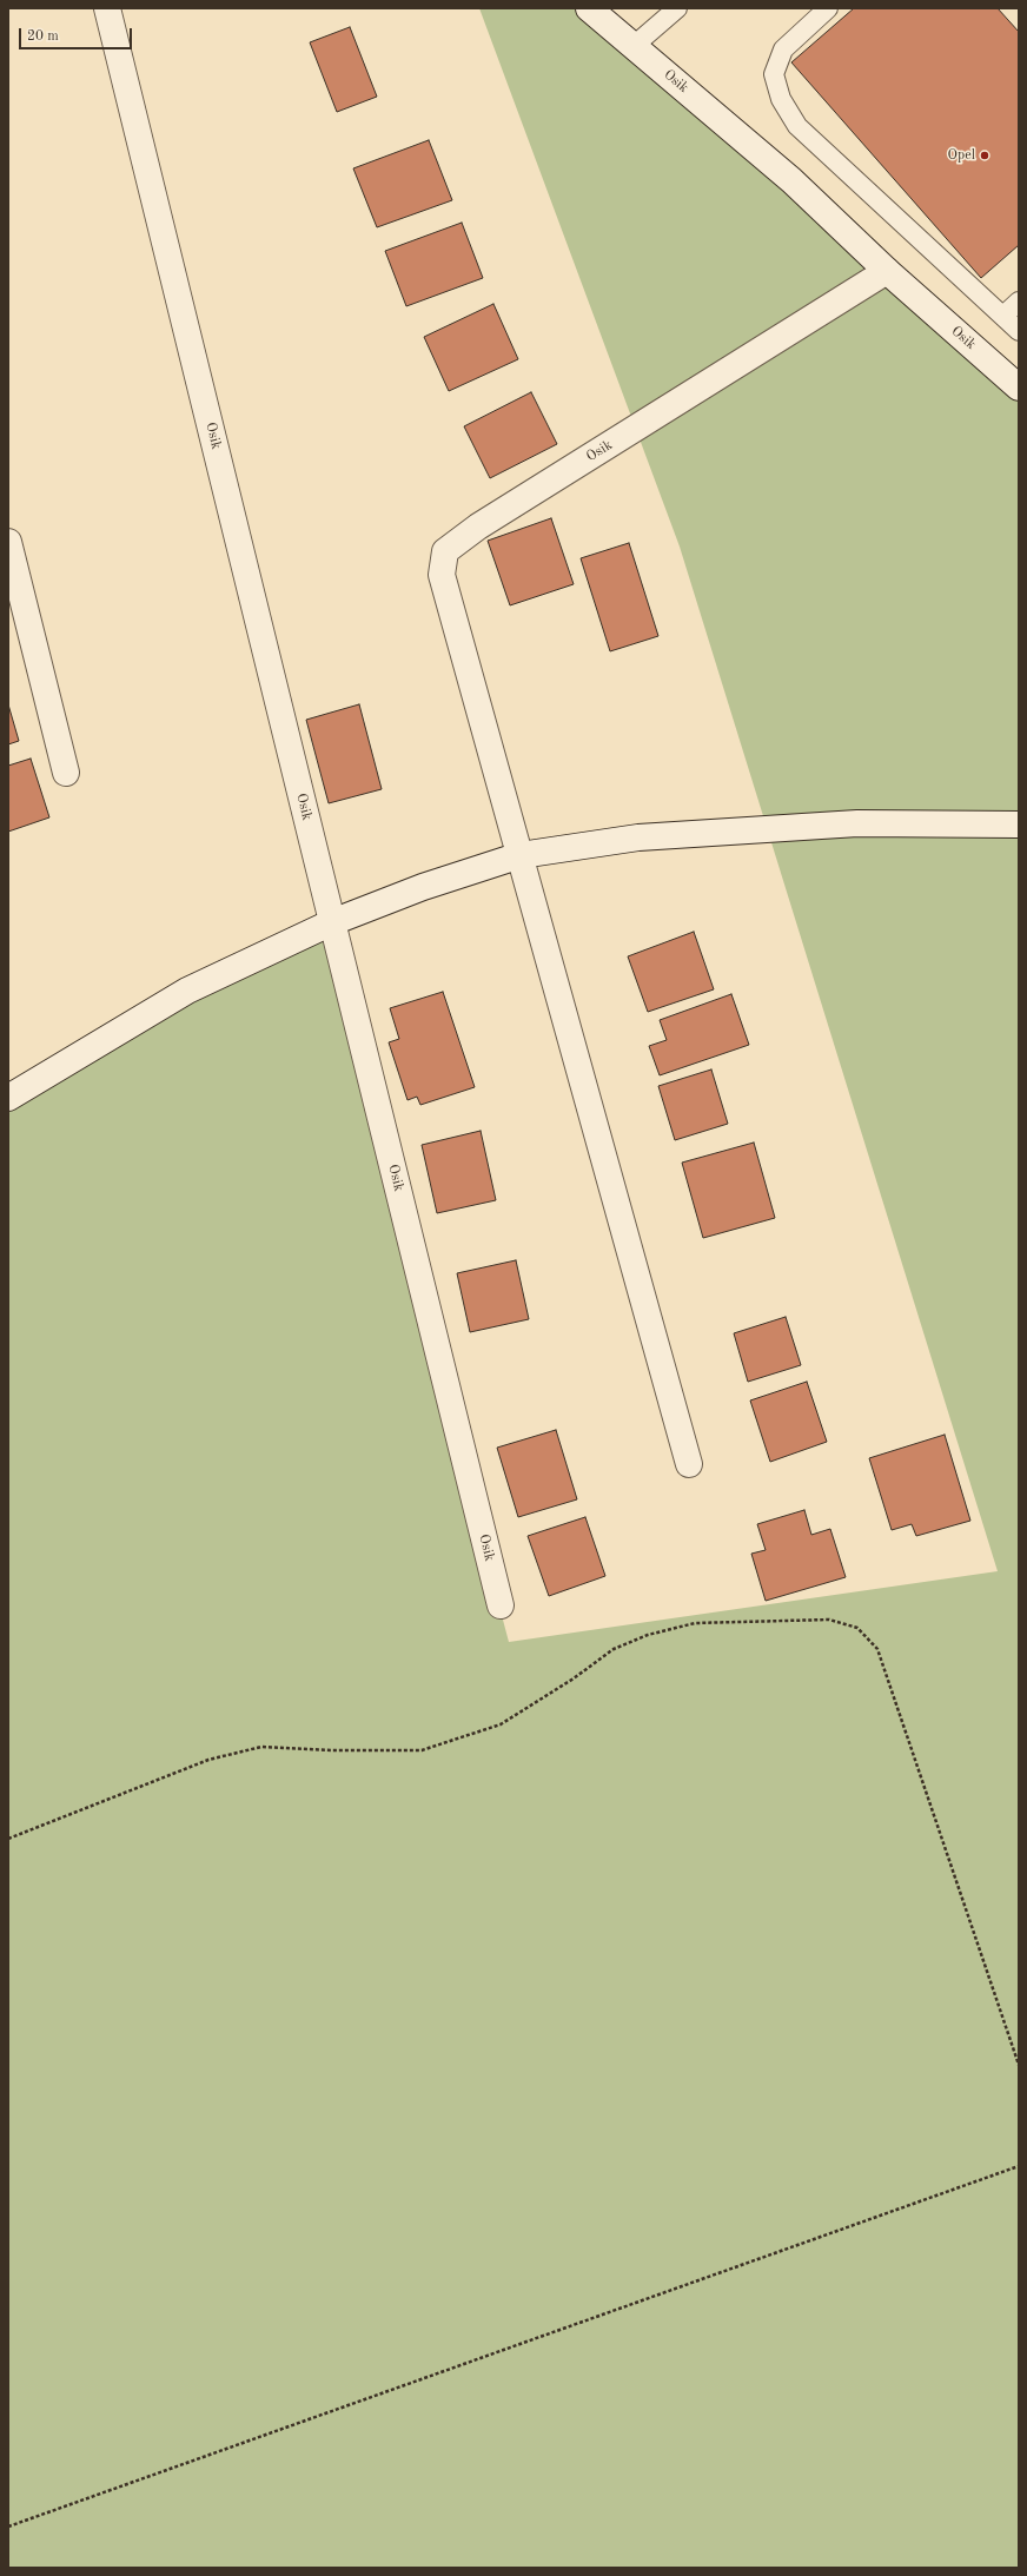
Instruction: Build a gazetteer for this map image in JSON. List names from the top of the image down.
{
  "streets": {
    "street": ["Osik"]
  },
  "places": ["Opel"],
  "scale_bar": "20 m"
}
